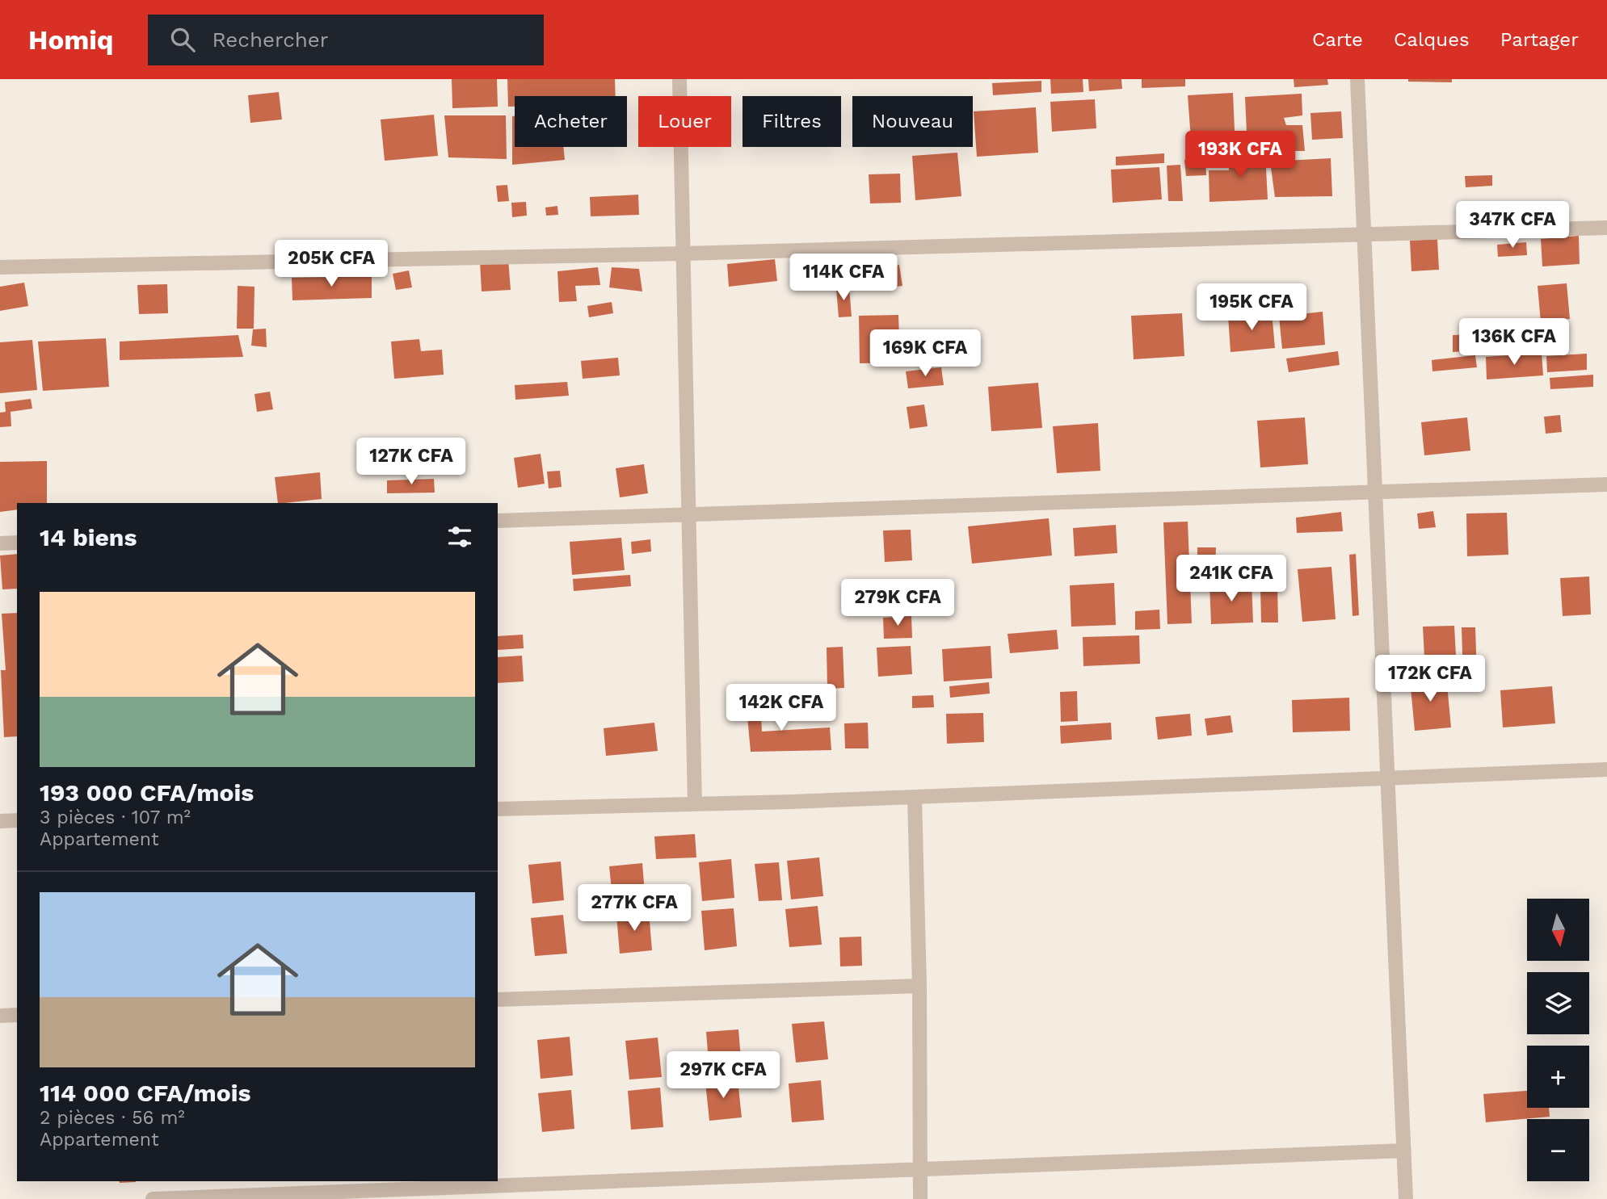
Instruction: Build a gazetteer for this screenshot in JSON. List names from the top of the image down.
{
  "north": "bottom",
  "page": {
    "header": "Homiq",
    "search": "Rechercher",
    "nav": ["Carte", "Calques", "Partager"],
    "chip": [
      "Acheter",
      "Louer",
      "Filtres",
      "Nouveau"
    ],
    "price": [
      "193K CFA",
      "347K CFA",
      "205K CFA",
      "114K CFA",
      "195K CFA",
      "136K CFA",
      "169K CFA",
      "127K CFA",
      "241K CFA",
      "279K CFA",
      "172K CFA",
      "142K CFA",
      "277K CFA",
      "297K CFA"
    ],
    "heading": "14 biens",
    "list": [
      {
        "name": "193 000 CFA/mois",
        "note": "3 pièces · 107 m² · Appartement"
      },
      {
        "name": "114 000 CFA/mois",
        "note": "2 pièces · 56 m² · Appartement"
      }
    ],
    "map_buttons": ["+", "−"]
  }
}
